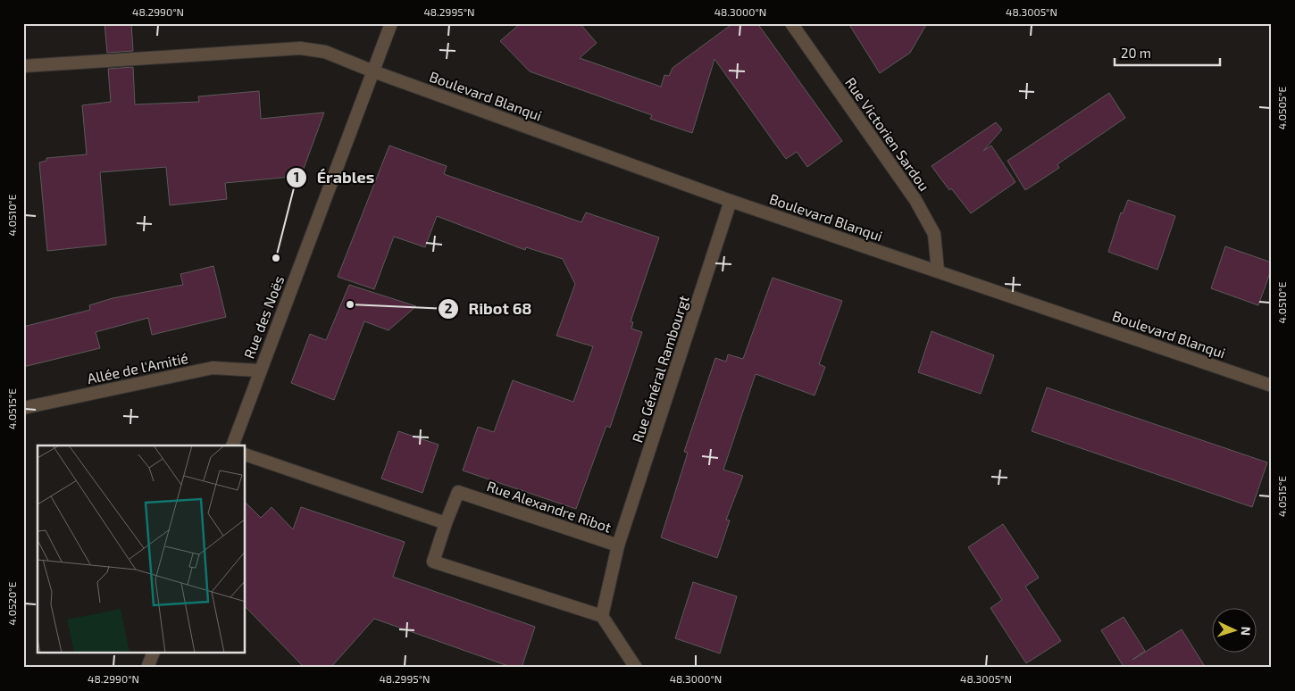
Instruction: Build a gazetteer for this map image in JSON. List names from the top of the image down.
{
  "streets": {
    "street": [
      "Boulevard Blanqui",
      "Rue Victorien Sardou",
      "Rue des Noës",
      "Allée de l'Amitié",
      "Rue Général Rambourgt",
      "Rue Alexandre Ribot"
    ]
  },
  "crossings": [
    ["Boulevard Blanqui", "Rue Victorien Sardou"],
    ["Boulevard Blanqui", "Rue des Noës"],
    ["Boulevard Blanqui", "Rue Général Rambourgt"],
    ["Rue des Noës", "Allée de l'Amitié"],
    ["Rue Général Rambourgt", "Rue Alexandre Ribot"]
  ],
  "places": ["Érables", "Ribot 68"],
  "scale_bar": "20 m",
  "north": "right",
  "coordinates": [
    "48.2990°N",
    "48.2995°N",
    "48.3000°N",
    "48.3005°N",
    "4.0505°E",
    "4.0510°E",
    "4.0515°E",
    "4.0520°E"
  ]
}
